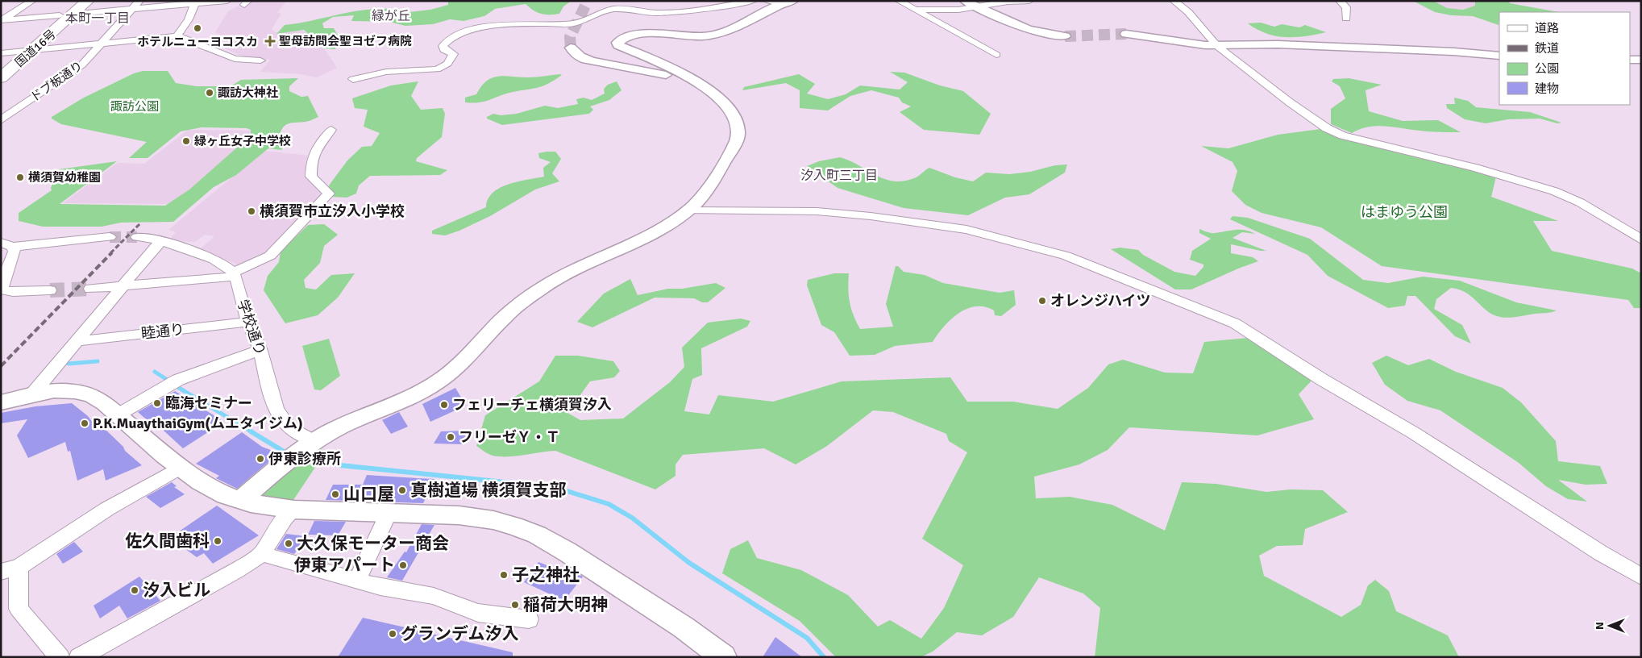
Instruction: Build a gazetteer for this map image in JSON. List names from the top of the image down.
{
  "streets": {
    "highway": ["国道16号"],
    "street": ["ドブ板通り", "学校通り", "睦通り"]
  },
  "crossings": [
    ["学校通り", "睦通り"]
  ],
  "districts": ["緑が丘", "本町一丁目", "汐入町三丁目"],
  "parks": ["諏訪公園", "はまゆう公園"],
  "places": {
    "other": [
      "ホテルニューヨコスカ",
      "諏訪大神社",
      "緑ヶ丘女子中学校",
      "横須賀幼稚園",
      "横須賀市立汐入小学校",
      "オレンジハイツ",
      "臨海セミナー",
      "フェリーチェ横須賀汐入",
      "P.K.MuaythaiGym(ムエタイジム)",
      "フリーゼＹ・Ｔ",
      "伊東診療所",
      "真樹道場 横須賀支部",
      "山口屋",
      "佐久間歯科",
      "大久保モーター商会",
      "伊東アパート",
      "子之神社",
      "汐入ビル",
      "稲荷大明神",
      "グランデム汐入"
    ],
    "health": ["聖母訪問会聖ヨゼフ病院"]
  },
  "legend": [
    "道路",
    "鉄道",
    "公園",
    "建物"
  ],
  "north": "left"
}
